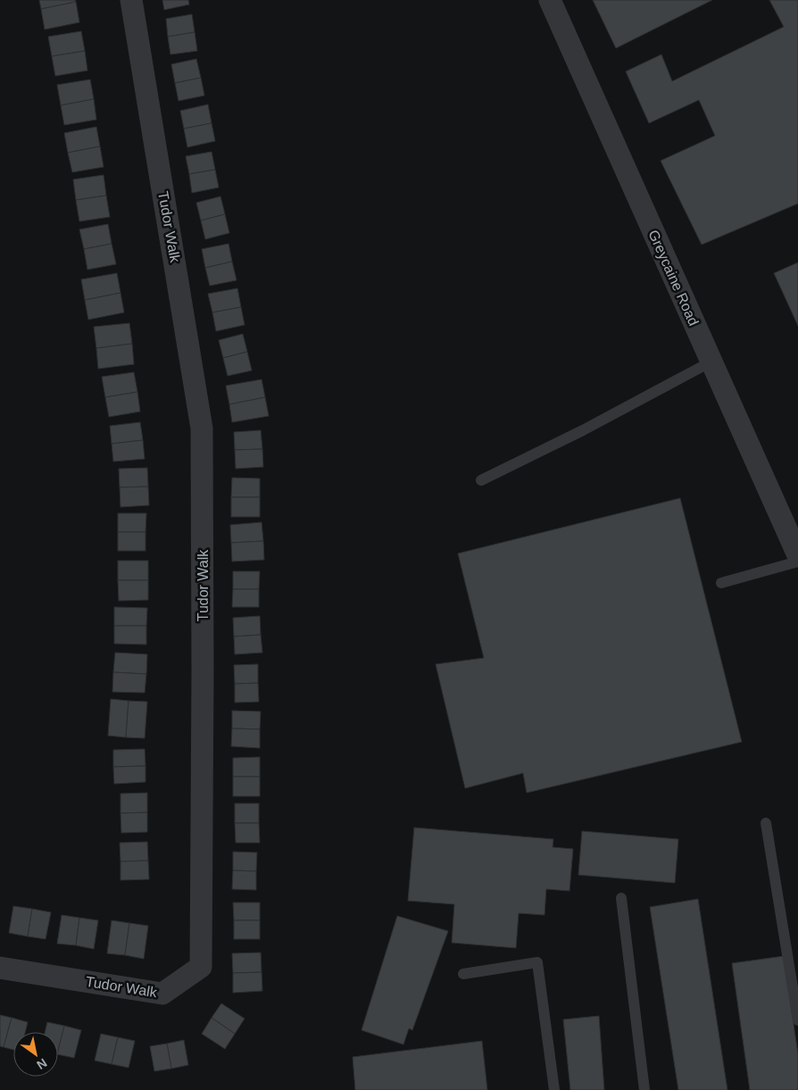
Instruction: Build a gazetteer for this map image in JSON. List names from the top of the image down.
{
  "streets": {
    "street": ["Tudor Walk", "Greycaine Road"]
  },
  "north": "bottom right"
}
